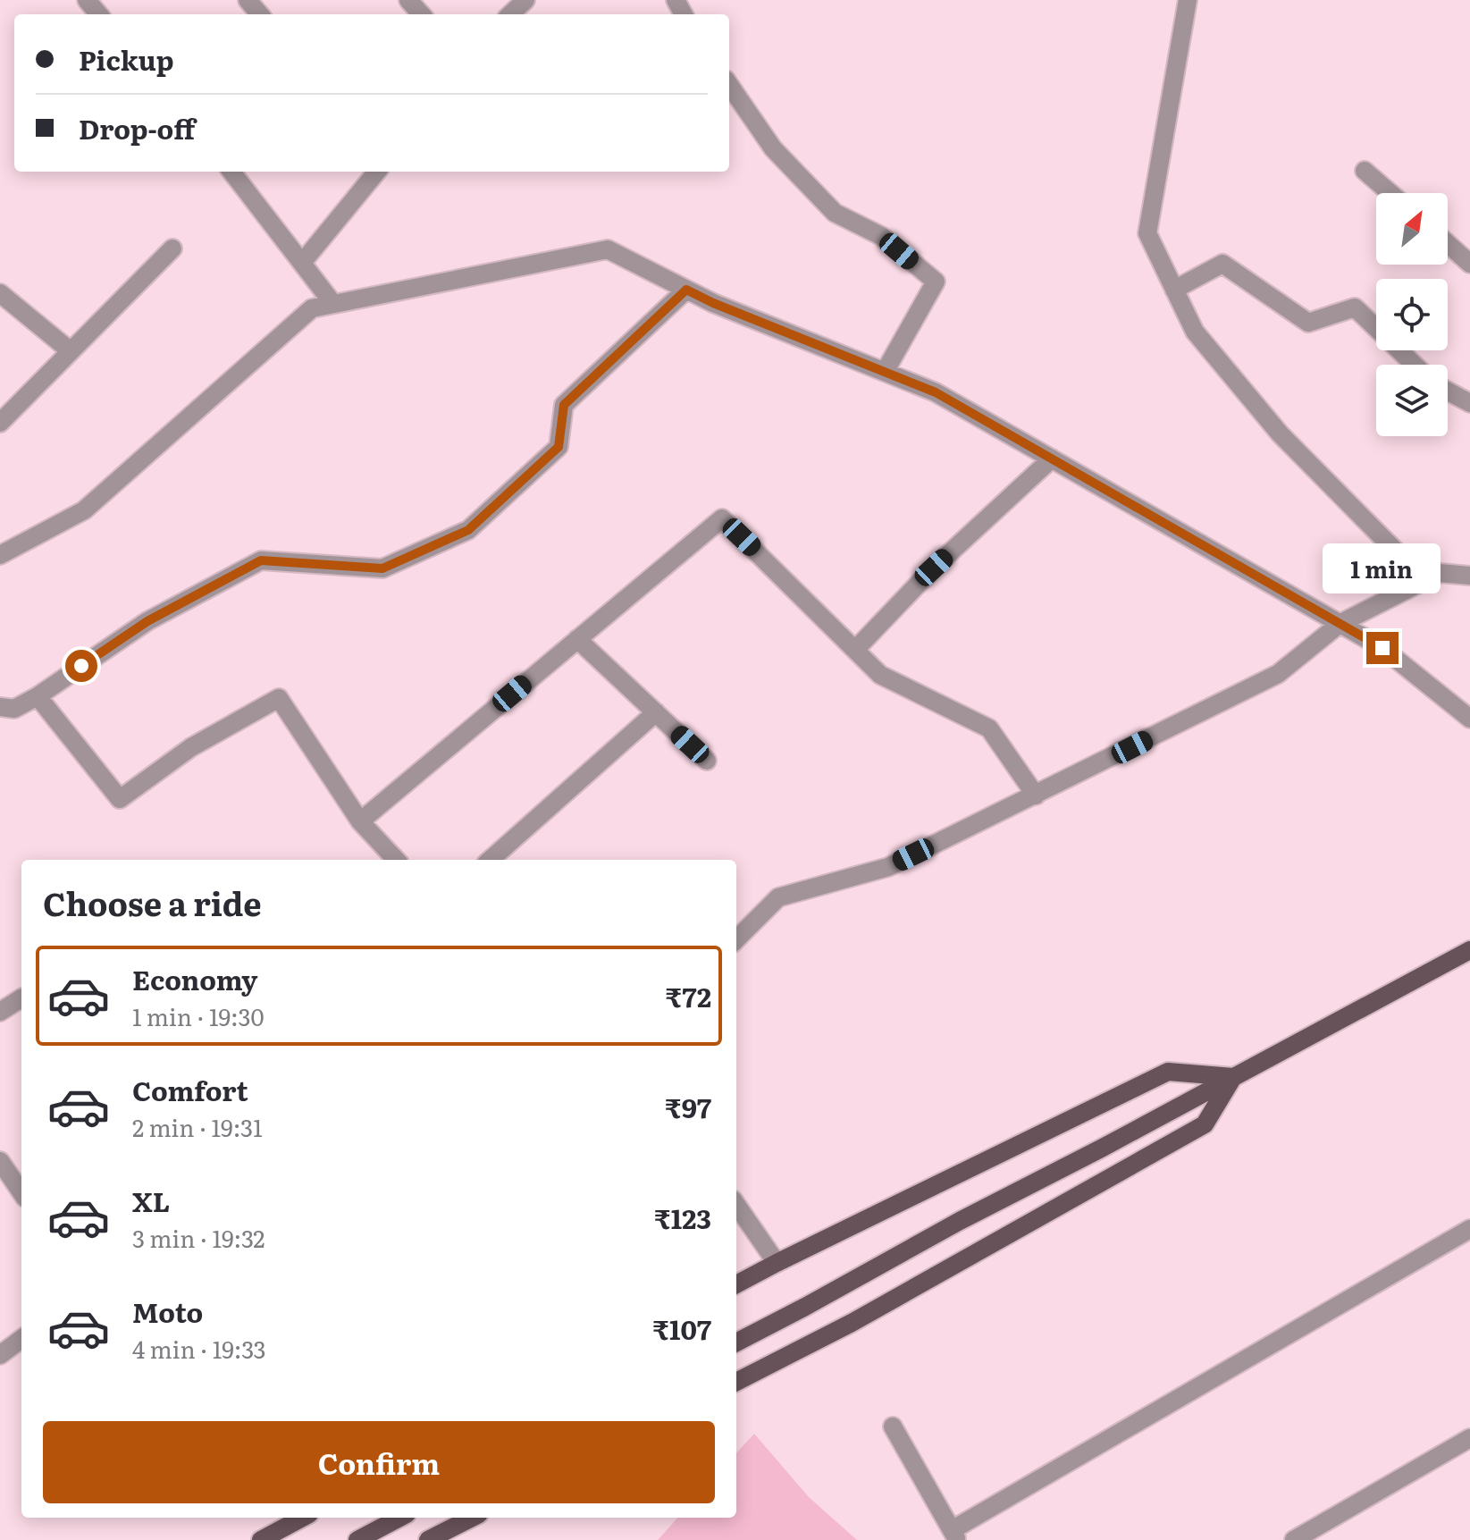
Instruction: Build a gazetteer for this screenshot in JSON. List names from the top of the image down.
{
  "north": "top right",
  "page": {
    "banner": ["Pickup", "Drop-off"],
    "bubble": "1 min",
    "heading": "Choose a ride",
    "list": [
      {
        "name": "Economy",
        "note": "1 min · 19:30",
        "value": "₹72"
      },
      {
        "name": "Comfort",
        "note": "2 min · 19:31",
        "value": "₹97"
      },
      {
        "name": "XL",
        "note": "3 min · 19:32",
        "value": "₹123"
      },
      {
        "name": "Moto",
        "note": "4 min · 19:33",
        "value": "₹107"
      }
    ],
    "buttons": "Confirm"
  }
}
